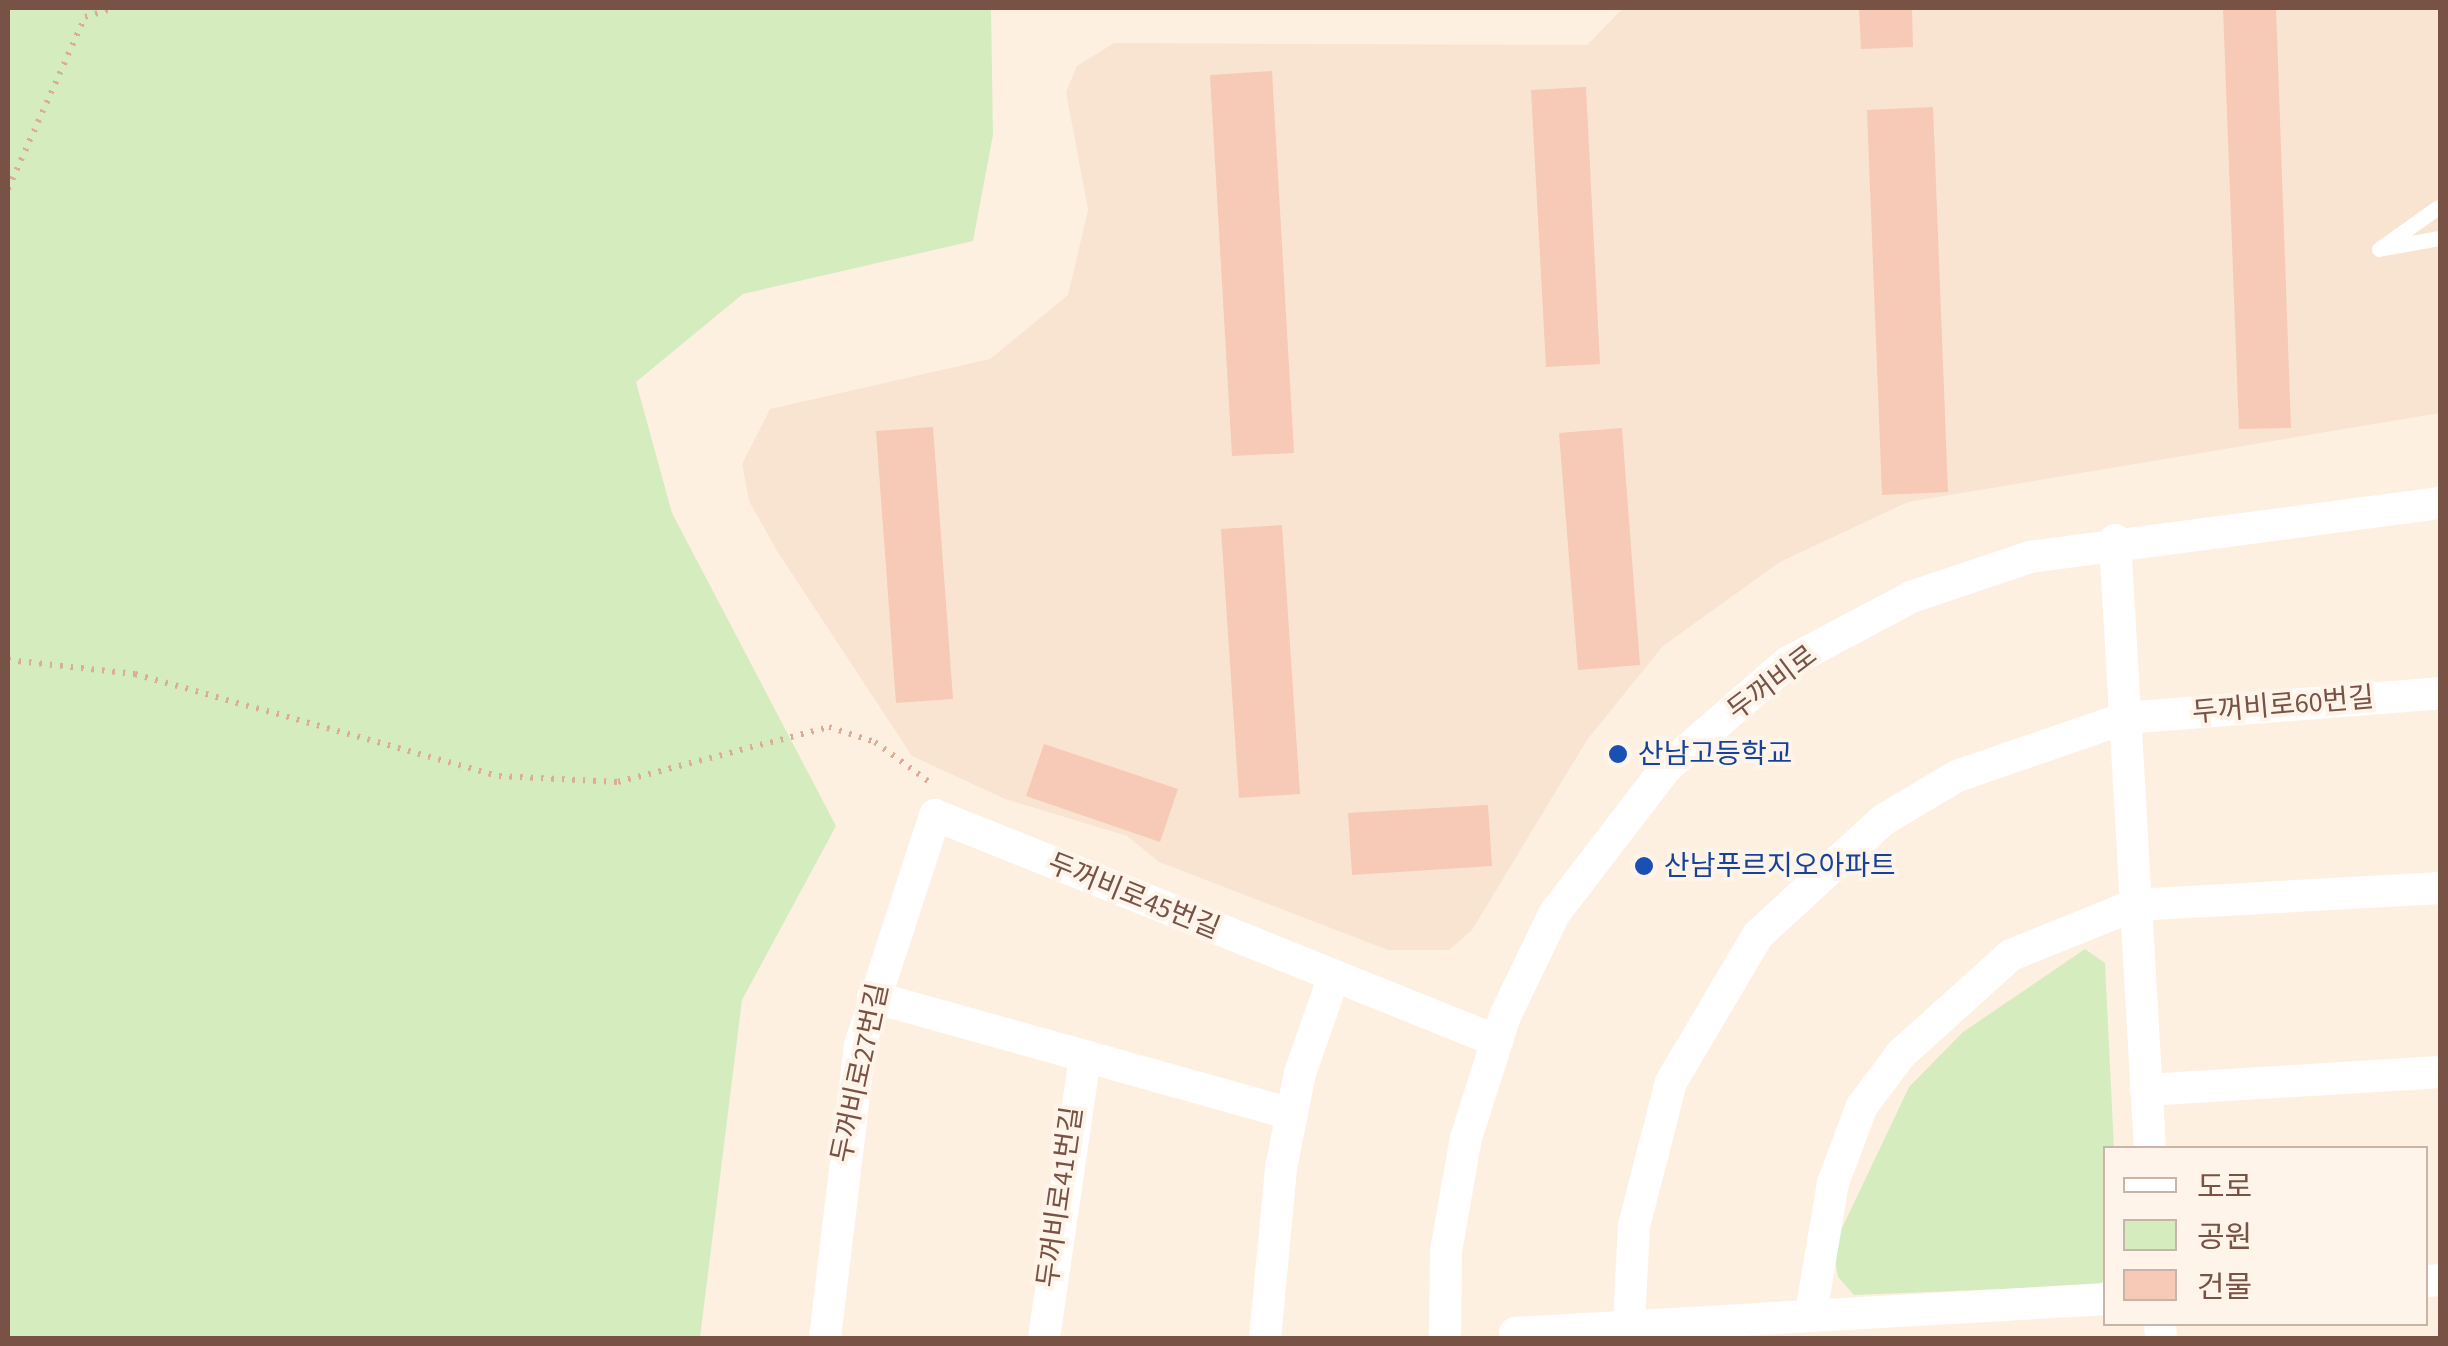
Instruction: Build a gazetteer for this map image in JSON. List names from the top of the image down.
{
  "streets": {
    "street": [
      "두꺼비로",
      "두꺼비로60번길",
      "두꺼비로45번길",
      "두꺼비로27번길",
      "두꺼비로41번길"
    ]
  },
  "crossings": [
    ["두꺼비로", "두꺼비로45번길"],
    ["두꺼비로45번길", "두꺼비로27번길"]
  ],
  "places": ["산남고등학교", "산남푸르지오아파트"],
  "legend": ["도로", "공원", "건물"]
}
